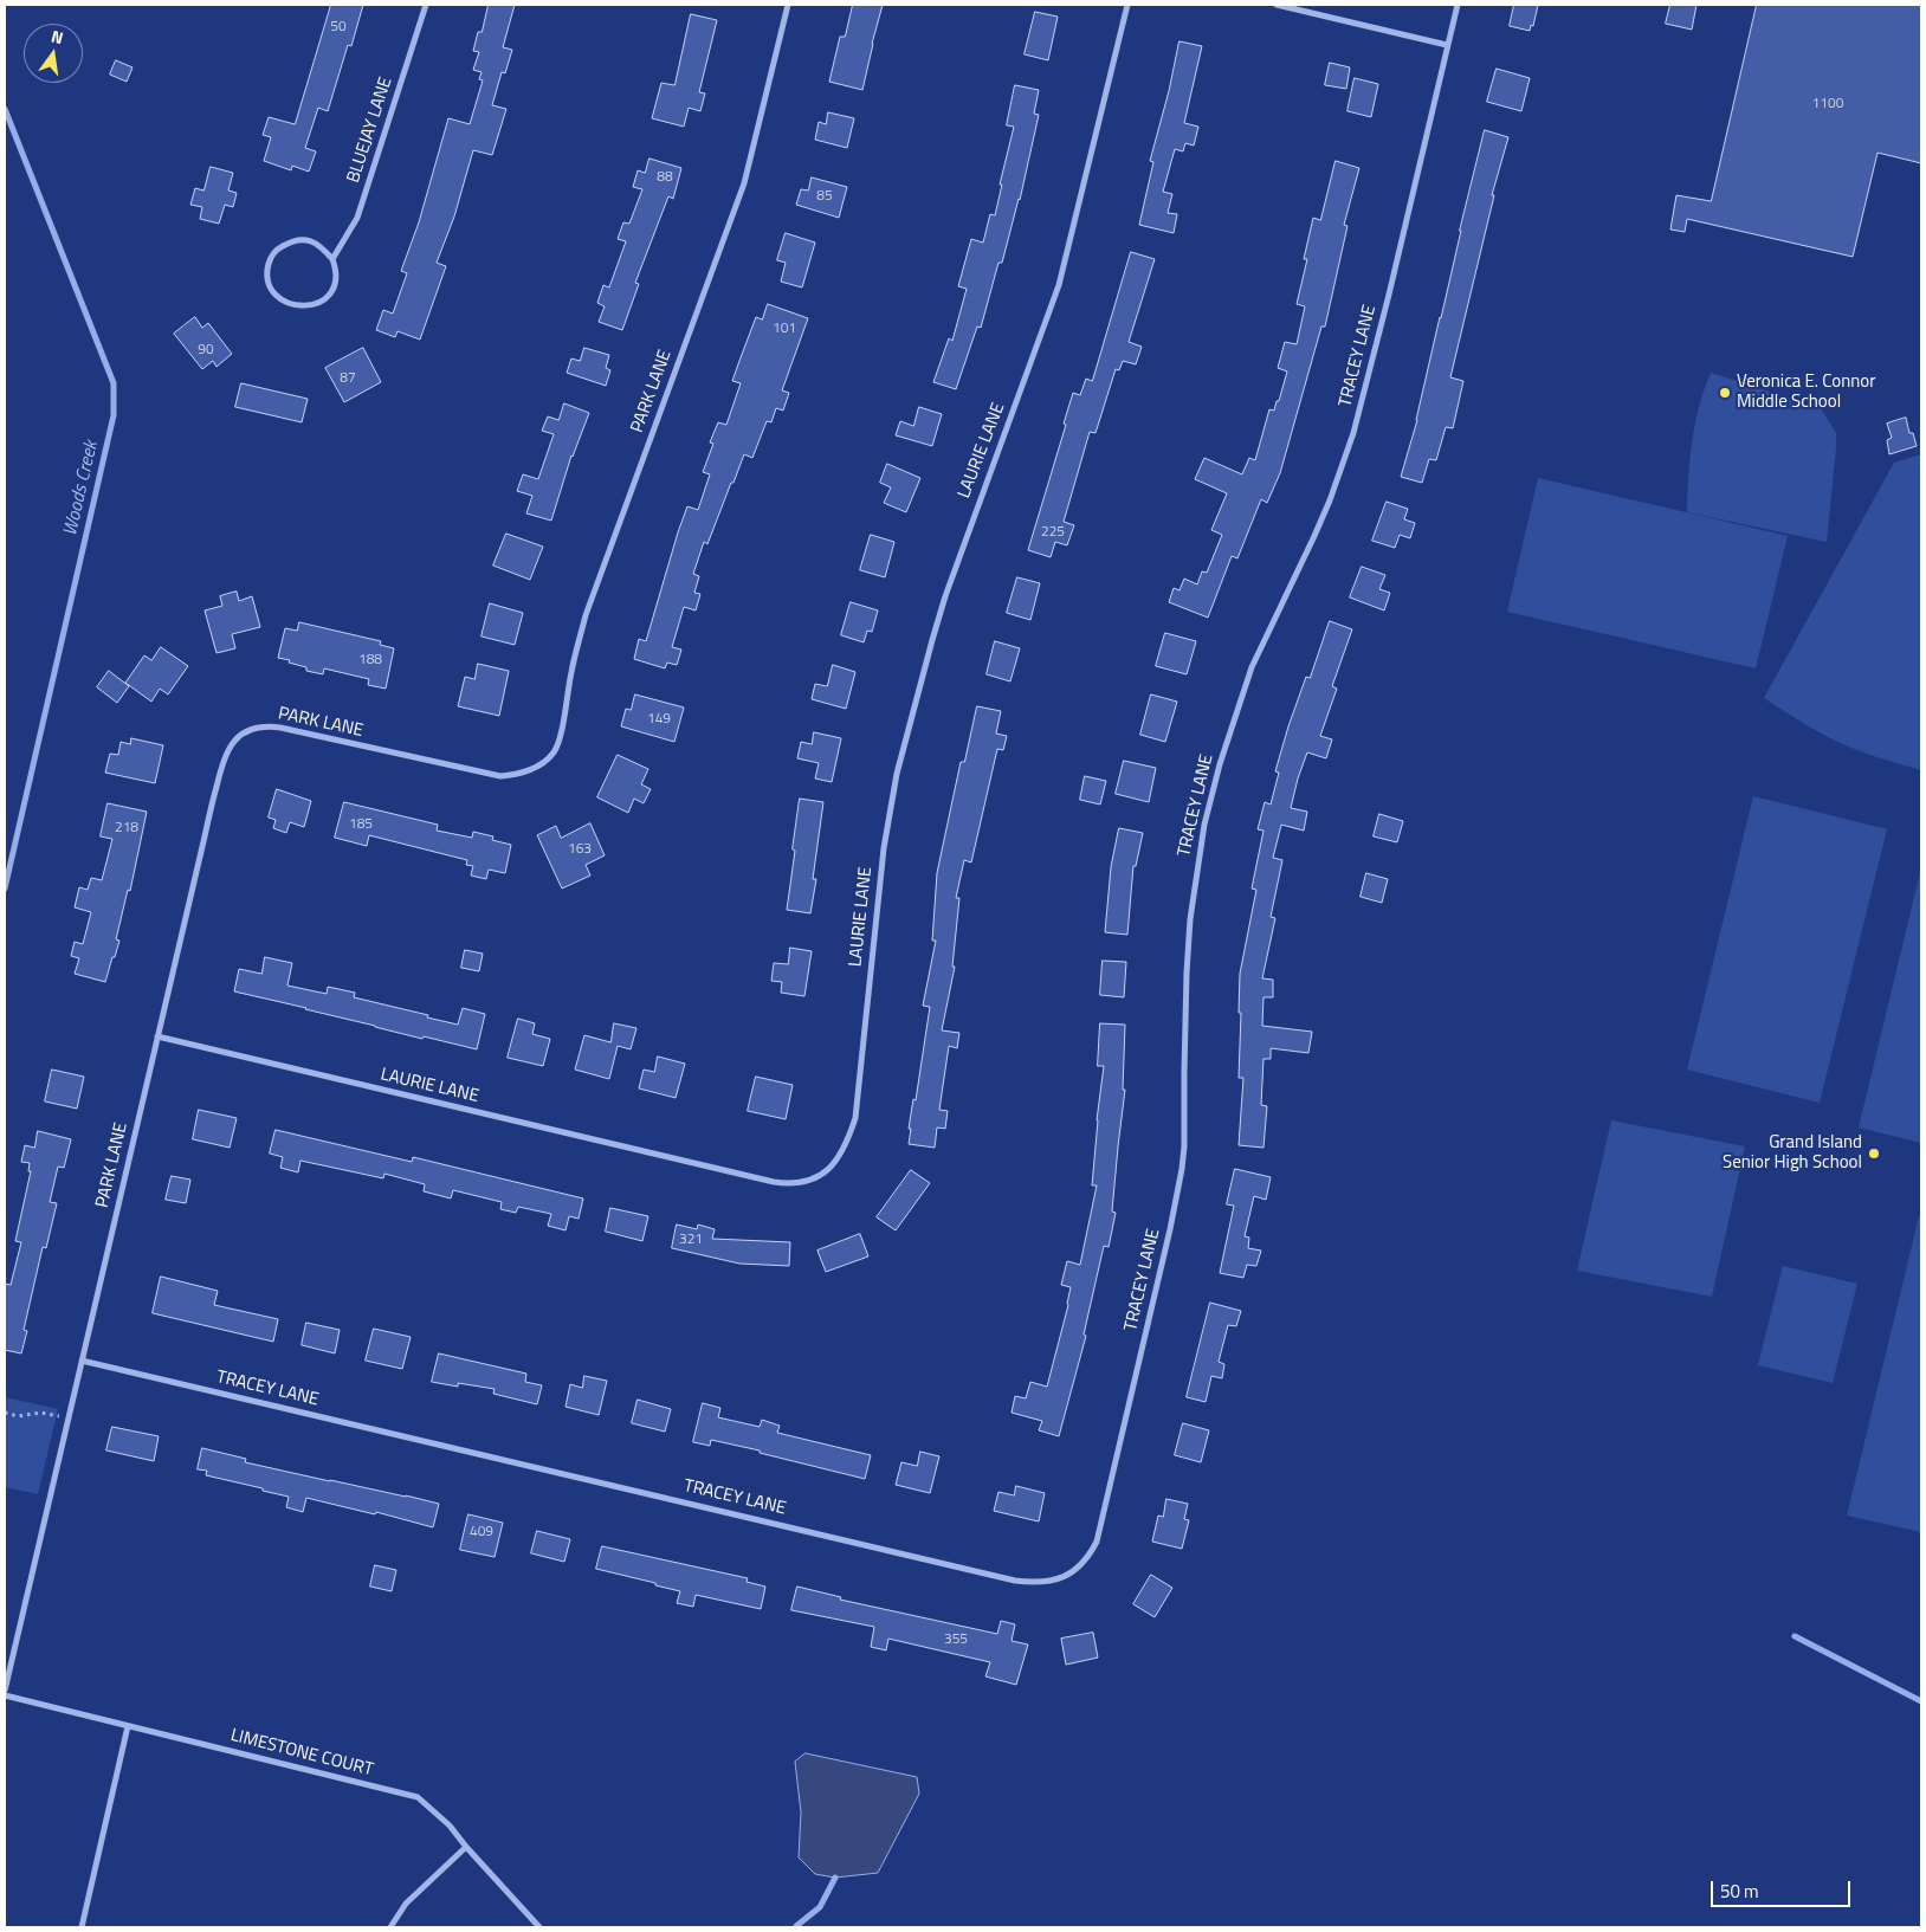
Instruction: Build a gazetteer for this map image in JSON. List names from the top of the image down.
{
  "streets": {
    "street": [
      "BLUEJAY LANE",
      "TRACEY LANE",
      "PARK LANE",
      "LAURIE LANE",
      "LIMESTONE COURT"
    ]
  },
  "crossings": [
    ["TRACEY LANE", "PARK LANE"],
    ["PARK LANE", "LAURIE LANE"]
  ],
  "water": ["Woods Creek"],
  "places": ["Veronica E. Connor Middle School", "Grand Island Senior High School"],
  "house_numbers": [
    "50",
    "1100",
    "88",
    "85",
    "101",
    "90",
    "87",
    "225",
    "188",
    "149",
    "185",
    "218",
    "163",
    "321",
    "409",
    "355"
  ],
  "scale_bar": "50 m",
  "north": "top"
}
